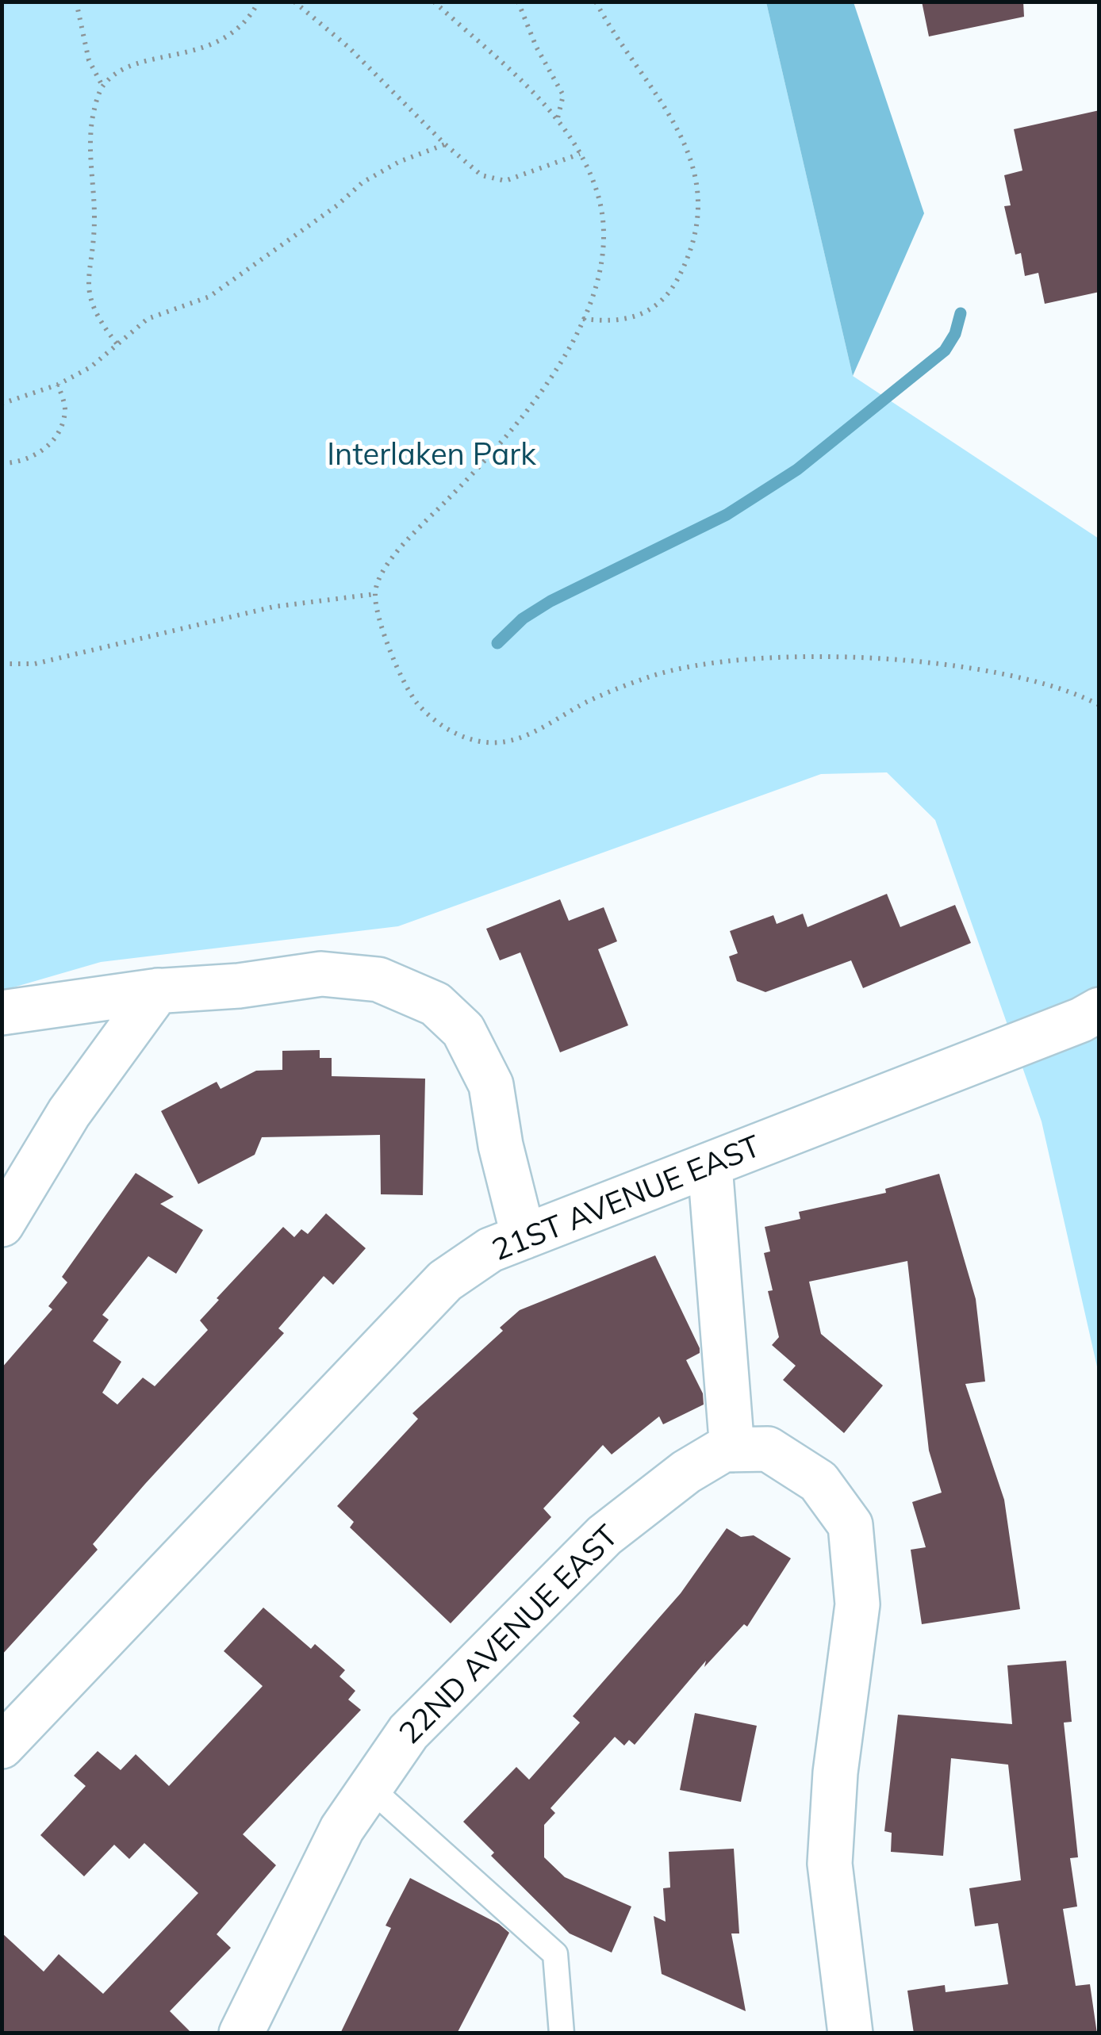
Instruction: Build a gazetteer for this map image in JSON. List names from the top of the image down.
{
  "streets": {
    "street": ["21ST AVENUE EAST", "22ND AVENUE EAST"]
  },
  "parks": ["Interlaken Park"]
}
